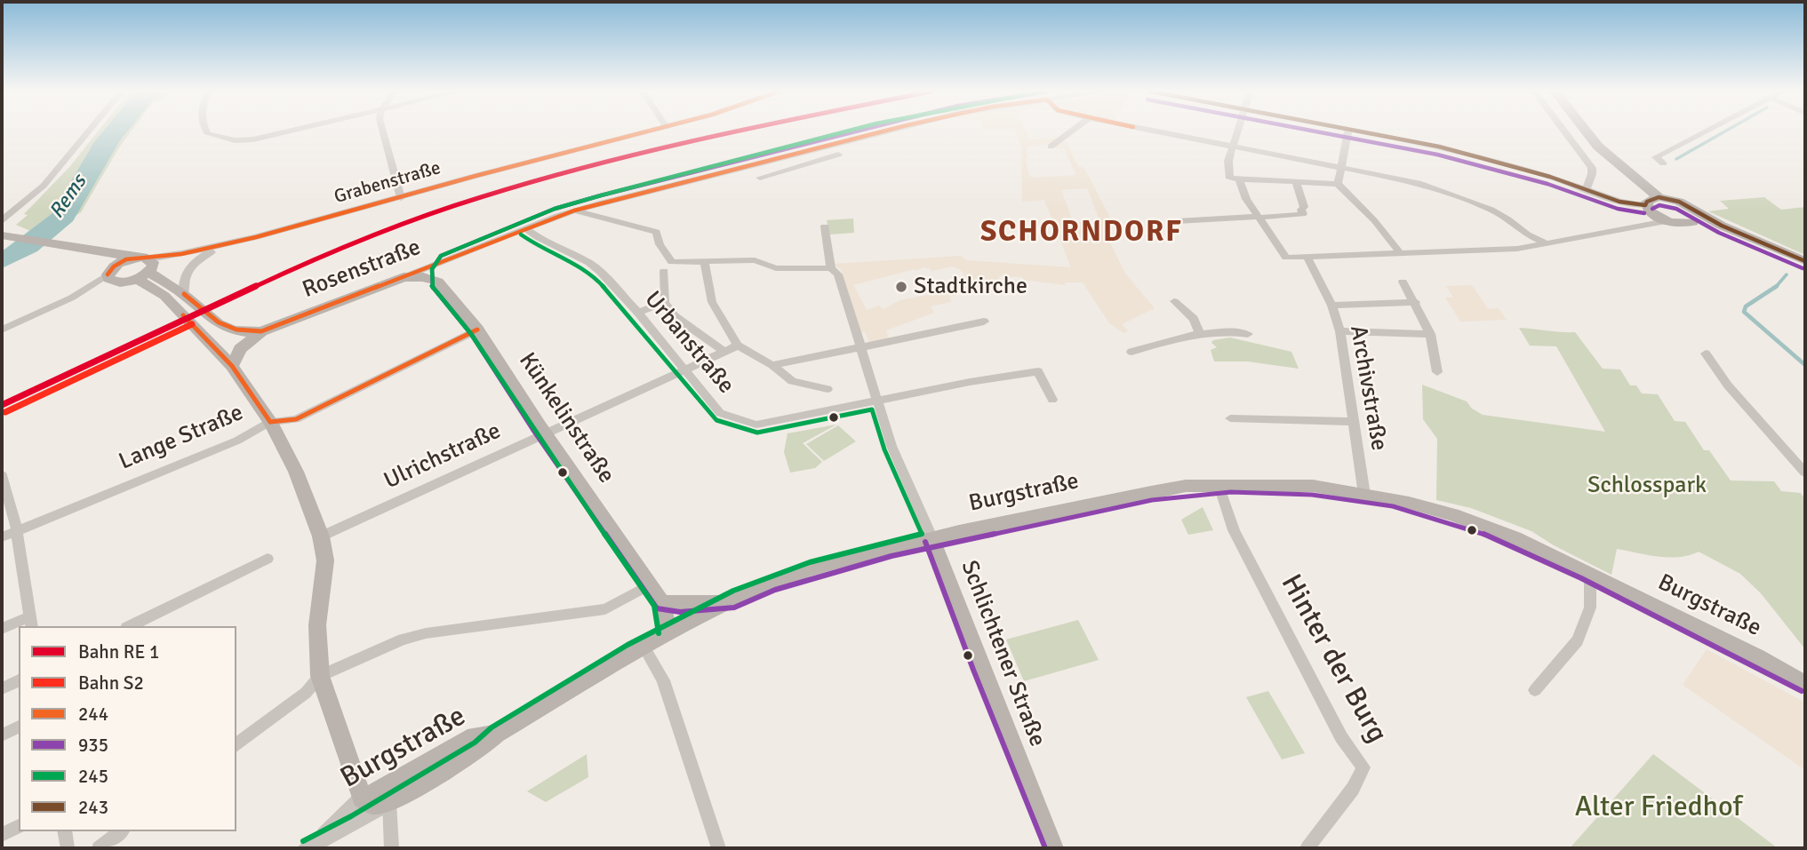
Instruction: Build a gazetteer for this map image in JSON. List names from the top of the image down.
{
  "streets": {
    "main road": [
      "Rosenstraße",
      "Künkelinstraße",
      "Burgstraße",
      "Schlichtener Straße"
    ],
    "street": [
      "Grabenstraße",
      "Urbanstraße",
      "Archivstraße",
      "Lange Straße",
      "Ulrichstraße",
      "Hinter der Burg"
    ]
  },
  "crossings": [
    ["Grabenstraße", "Rosenstraße"],
    ["Rosenstraße", "Urbanstraße"],
    ["Urbanstraße", "Ulrichstraße"],
    ["Urbanstraße", "Schlichtener Straße"],
    ["Archivstraße", "Burgstraße"],
    ["Künkelinstraße", "Lange Straße"],
    ["Künkelinstraße", "Ulrichstraße"],
    ["Künkelinstraße", "Burgstraße"],
    ["Burgstraße", "Schlichtener Straße"],
    ["Burgstraße", "Hinter der Burg"]
  ],
  "districts": ["SCHORNDORF"],
  "water": ["Rems"],
  "parks": ["Schlosspark", "Alter Friedhof"],
  "places": ["Stadtkirche"],
  "lines": [
    "transit line 244",
    "transit line 935",
    "transit line 245",
    "transit line 243",
    "rail line S2"
  ],
  "legend": [
    "Bahn RE 1",
    "Bahn S2",
    "244",
    "935",
    "245",
    "243"
  ]
}
